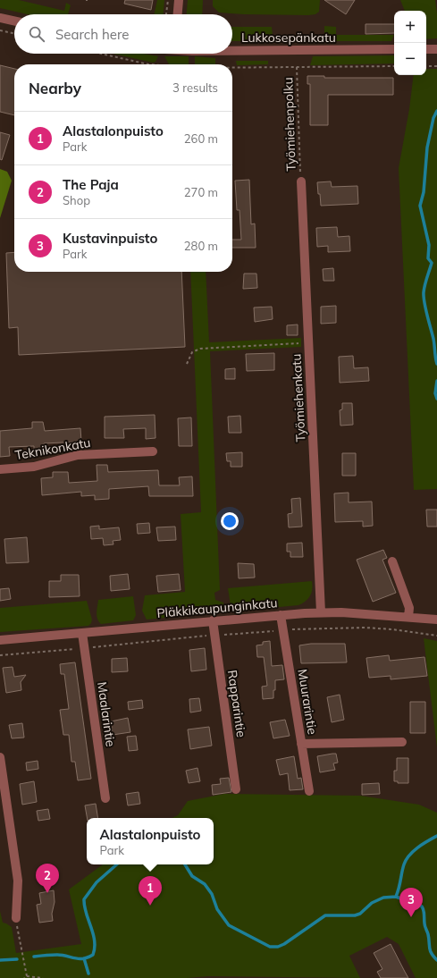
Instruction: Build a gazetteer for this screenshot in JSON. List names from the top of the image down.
{
  "streets": {
    "street": [
      "Lukkosepänkatu",
      "Työmiehenkatu",
      "Teknikonkatu",
      "Pläkkikaupunginkatu",
      "Muurarintie",
      "Rapparintie",
      "Maalarintie"
    ],
    "path": ["Työmiehenpolku"]
  },
  "crossings": [
    ["Työmiehenpolku", "Työmiehenkatu"],
    ["Työmiehenkatu", "Pläkkikaupunginkatu"],
    ["Pläkkikaupunginkatu", "Muurarintie"],
    ["Pläkkikaupunginkatu", "Rapparintie"],
    ["Pläkkikaupunginkatu", "Maalarintie"]
  ],
  "page": {
    "map_buttons": ["+", "−"],
    "search": "Search here",
    "heading": ["Nearby", "3 results"],
    "list": [
      {
        "mark": "1",
        "name": "Alastalonpuisto",
        "note": "Park",
        "value": "260 m"
      },
      {
        "mark": "2",
        "name": "The Paja",
        "note": "Shop",
        "value": "270 m"
      },
      {
        "mark": "3",
        "name": "Kustavinpuisto",
        "note": "Park",
        "value": "280 m"
      }
    ],
    "popup": ["Alastalonpuisto", "Park"],
    "pins": ["2", "1", "3"]
  }
}
